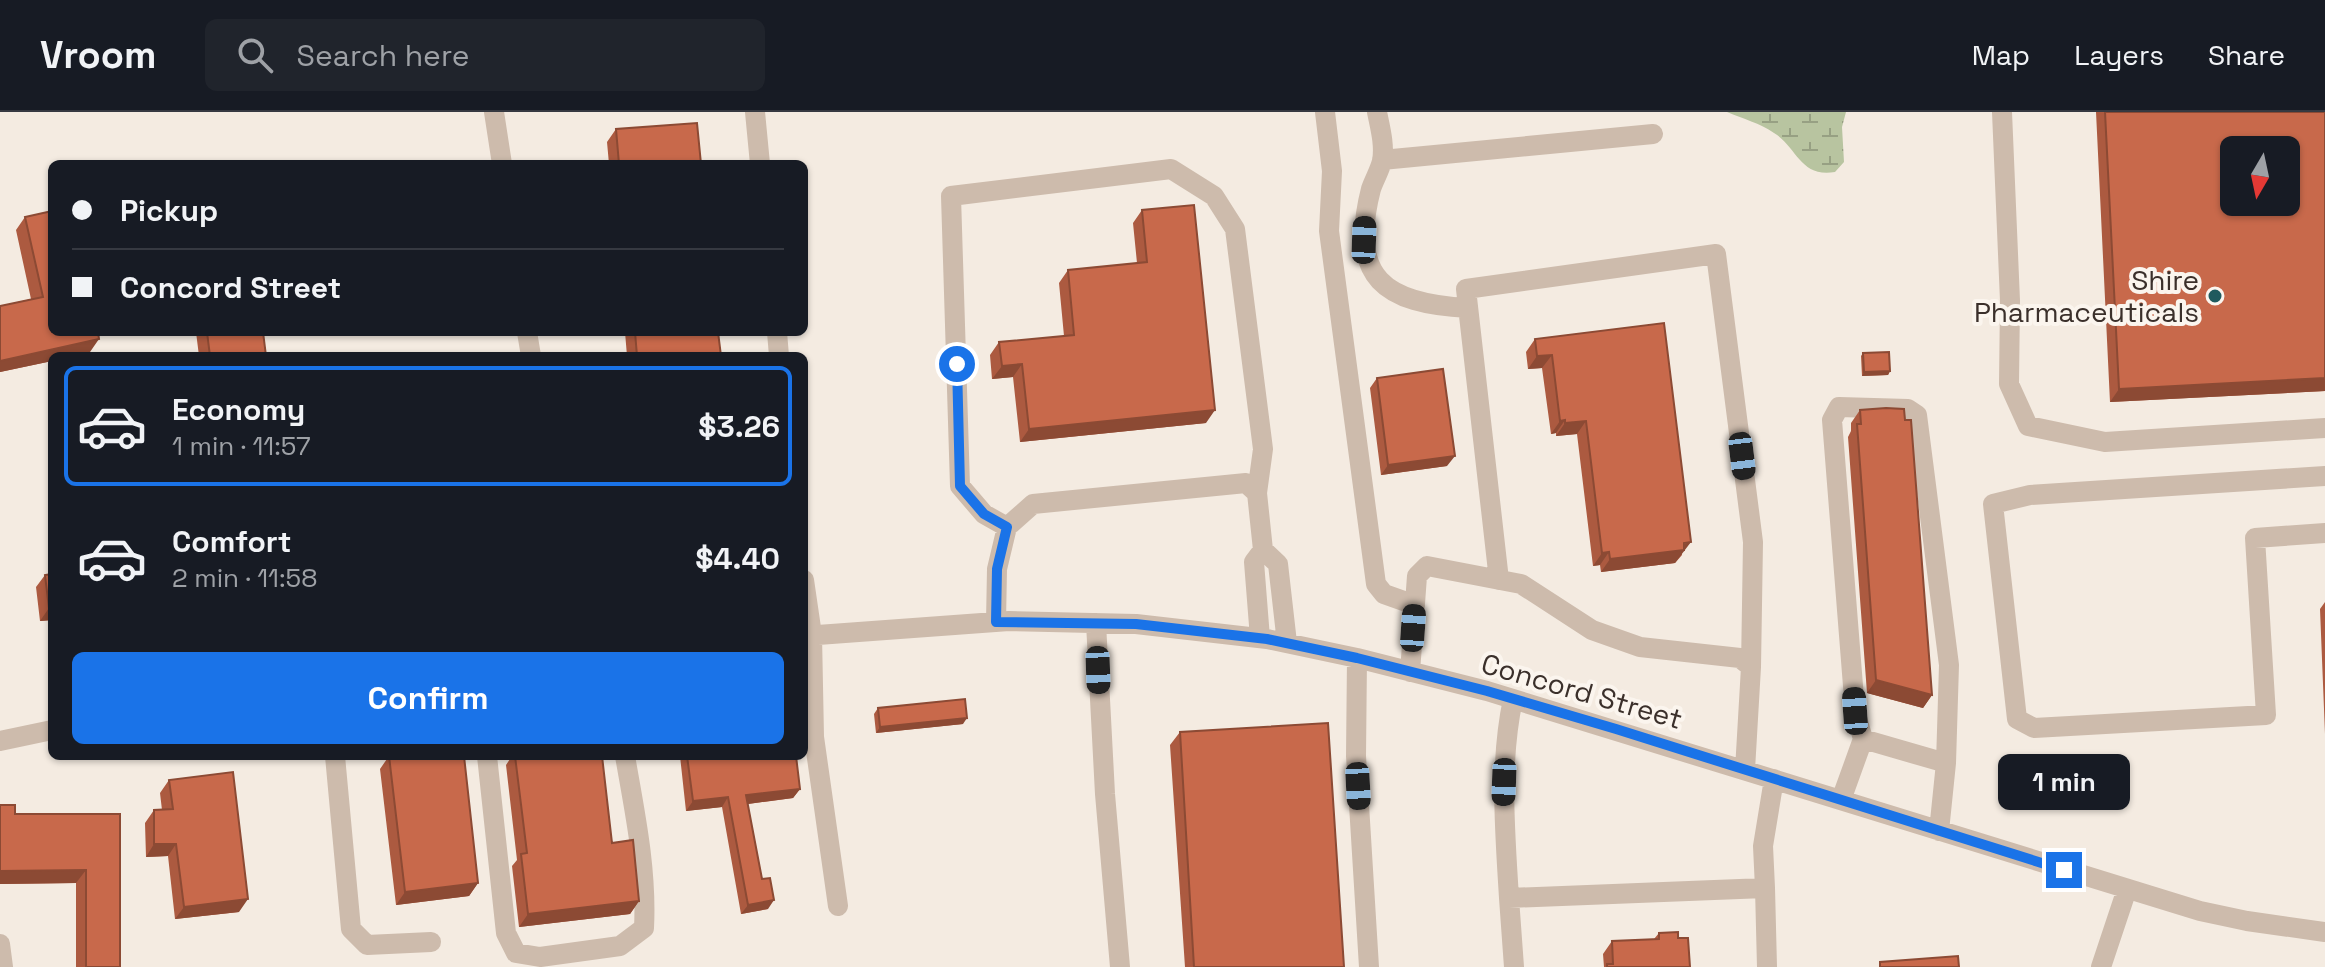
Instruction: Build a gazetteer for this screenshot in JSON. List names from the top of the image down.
{
  "streets": {
    "street": ["Concord Street"]
  },
  "places": ["Shire Pharmaceuticals"],
  "north": "bottom",
  "page": {
    "header": "Vroom",
    "search": "Search here",
    "nav": ["Map", "Layers", "Share"],
    "banner": ["Pickup", "Concord Street"],
    "list": [
      {
        "name": "Economy",
        "note": "1 min · 11:57",
        "value": "$3.26"
      },
      {
        "name": "Comfort",
        "note": "2 min · 11:58",
        "value": "$4.40"
      }
    ],
    "buttons": "Confirm",
    "bubble": "1 min"
  }
}
